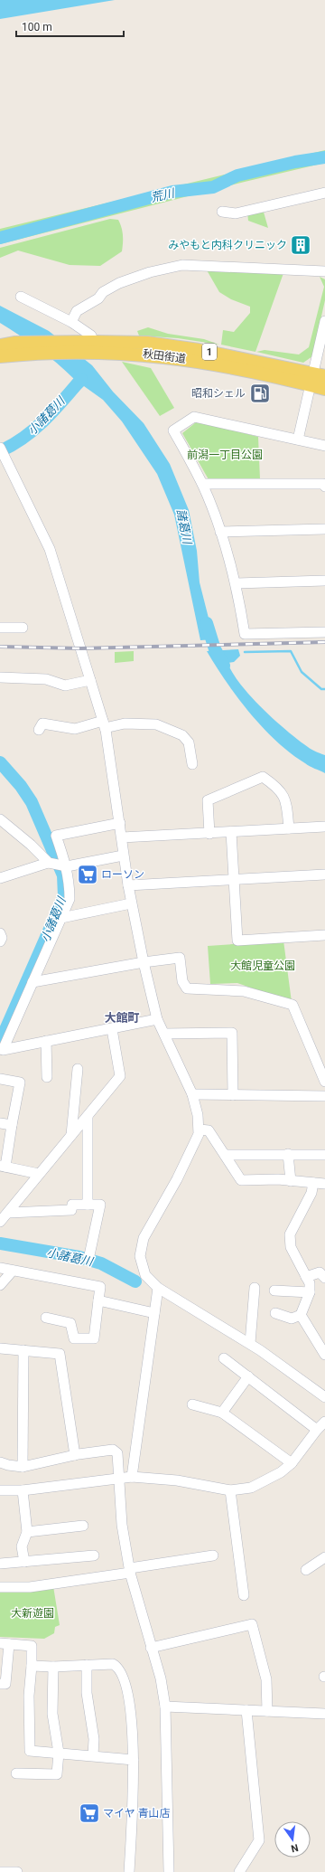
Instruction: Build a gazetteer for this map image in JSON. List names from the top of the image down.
{
  "streets": {
    "main road": ["1", "秋田街道"]
  },
  "districts": ["大館町"],
  "water": ["荒川", "小諸葛川", "諸葛川"],
  "parks": ["前潟一丁目公園", "大館児童公園", "大新遊園"],
  "places": {
    "building": ["みやもと内科クリニック"],
    "fuel station": ["昭和シェル"],
    "supermarket": ["ローソン", "マイヤ 青山店"]
  },
  "scale_bar": "100 m",
  "north": "bottom"
}
